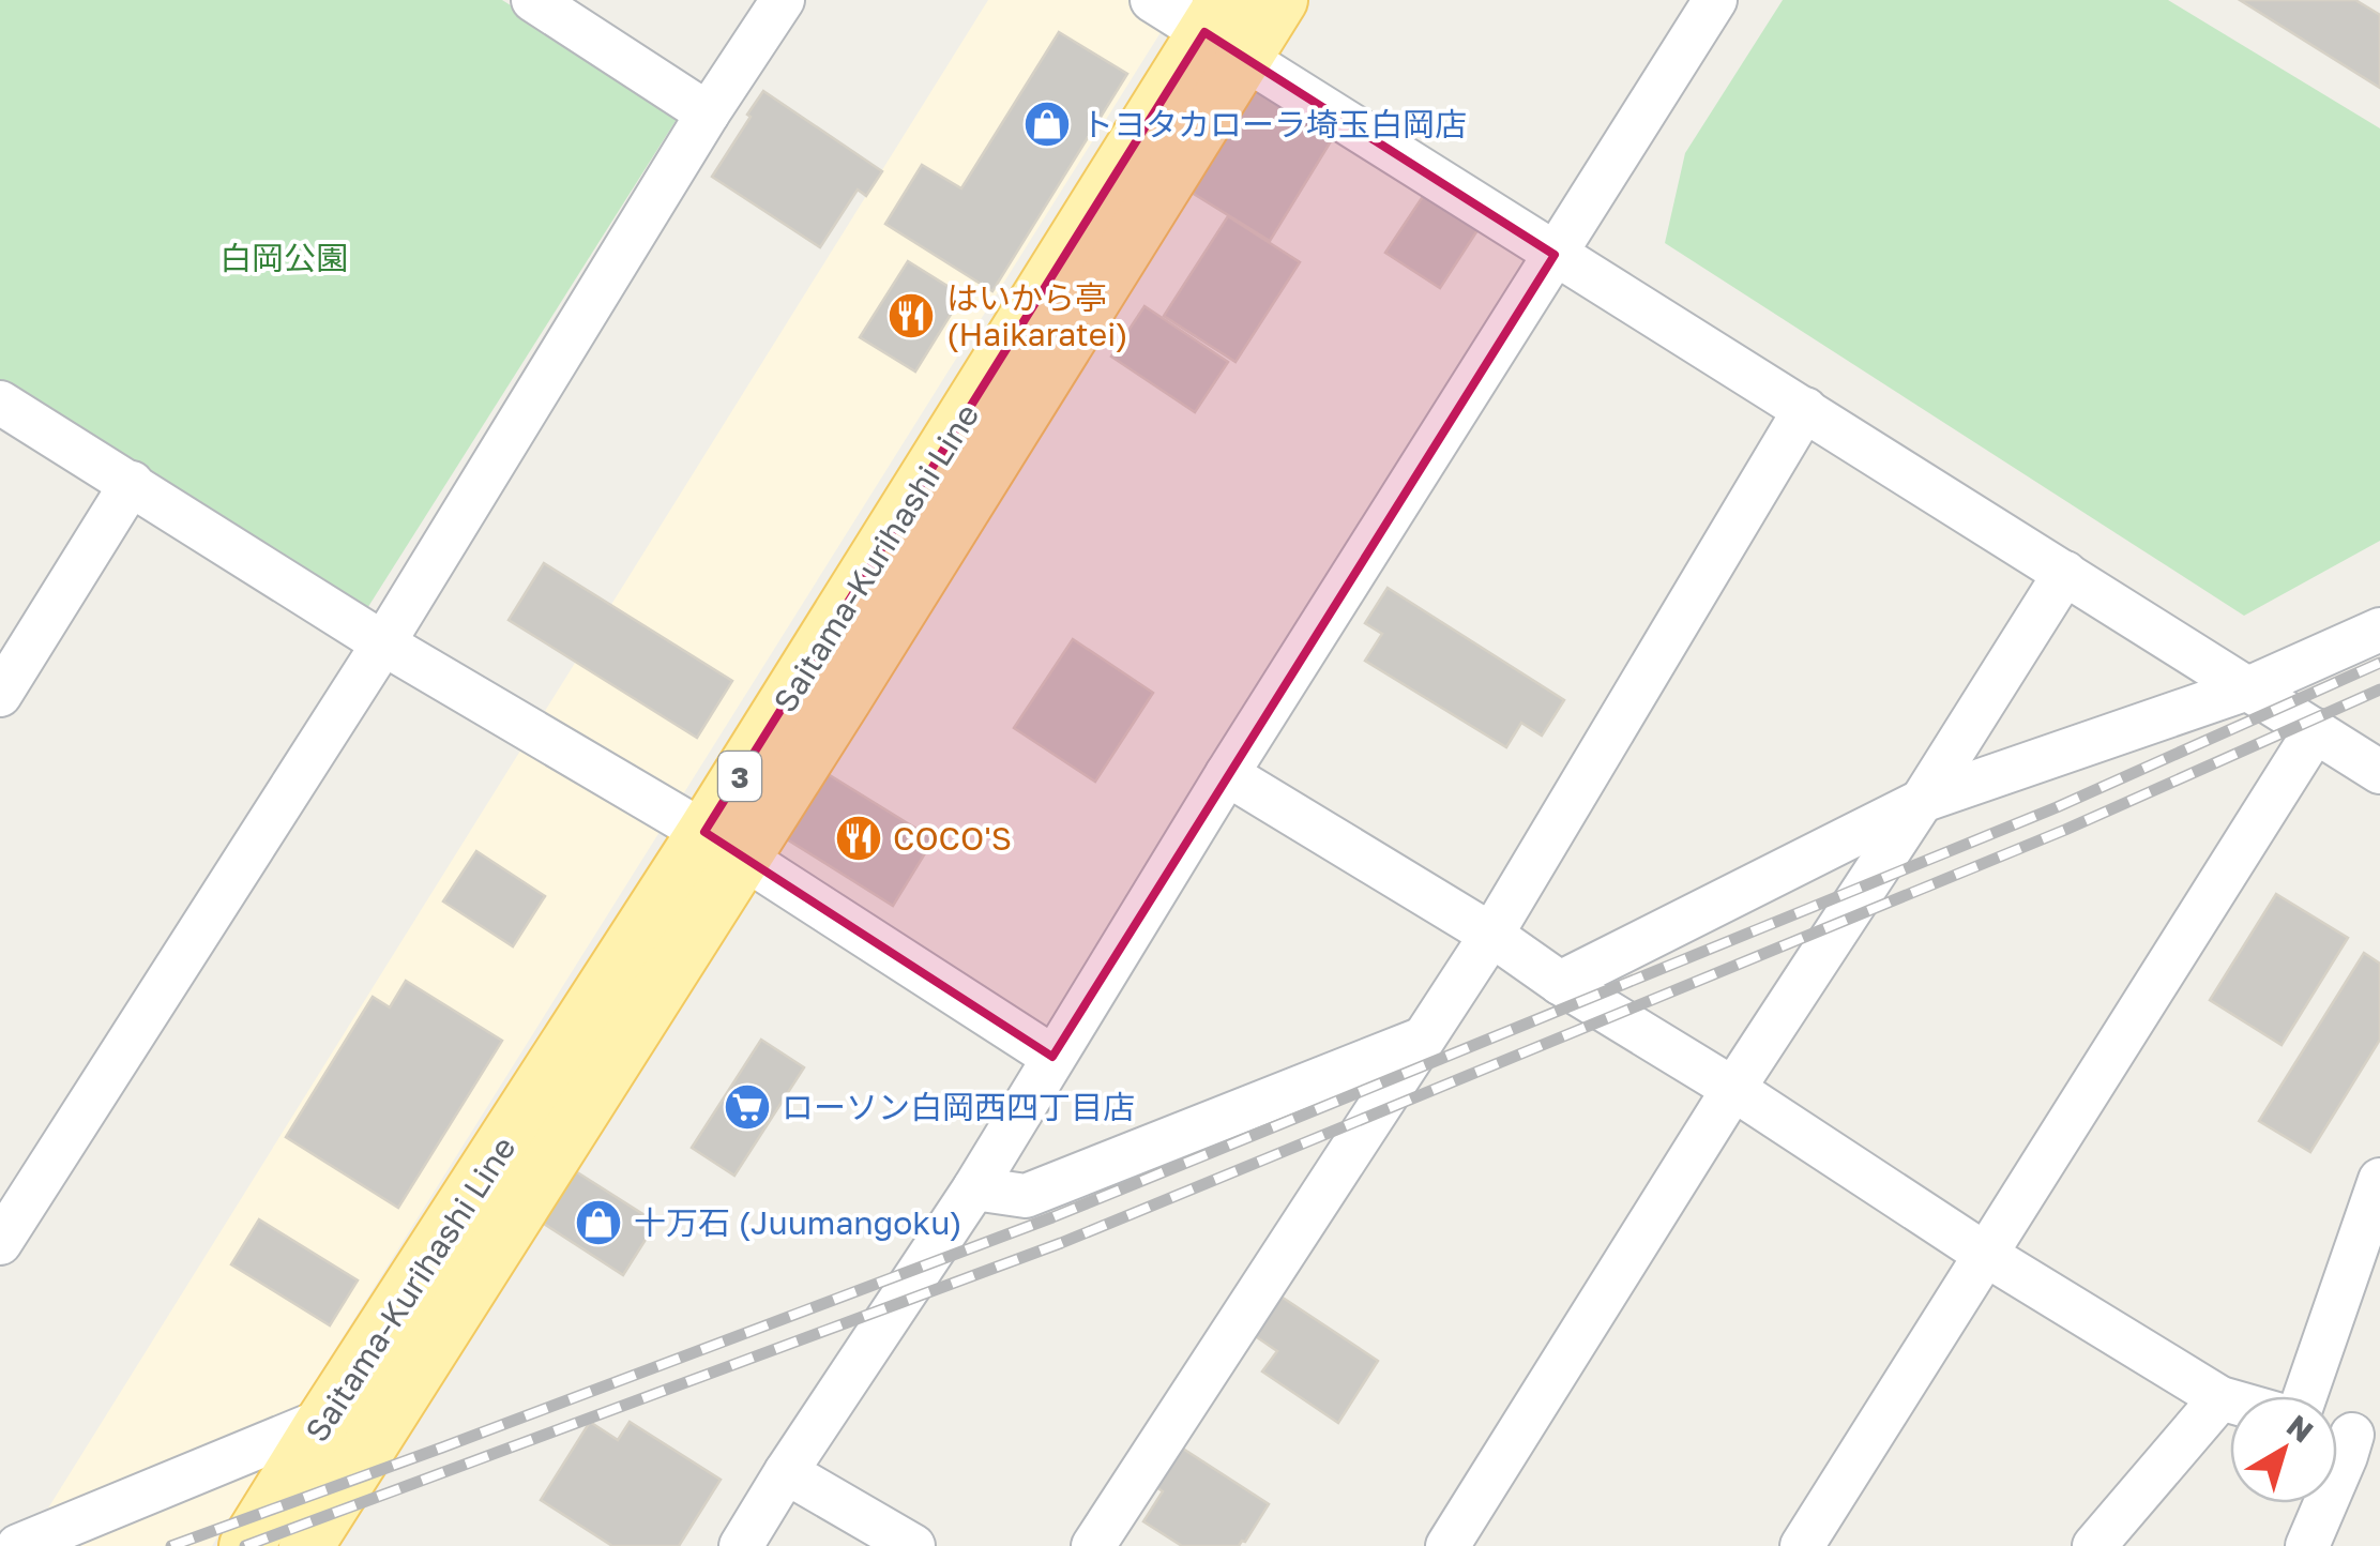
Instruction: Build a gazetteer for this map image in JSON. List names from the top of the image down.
{
  "streets": {
    "main road": ["Saitama-Kurihashi Line", "3"]
  },
  "parks": ["白岡公園"],
  "places": {
    "shop": ["トヨタカローラ埼玉白岡店", "十万石 (Juumangoku)"],
    "restaurant": ["はいから亭 (Haikaratei)", "COCO'S"],
    "supermarket": ["ローソン白岡西四丁目店"]
  },
  "north": "top right"
}
